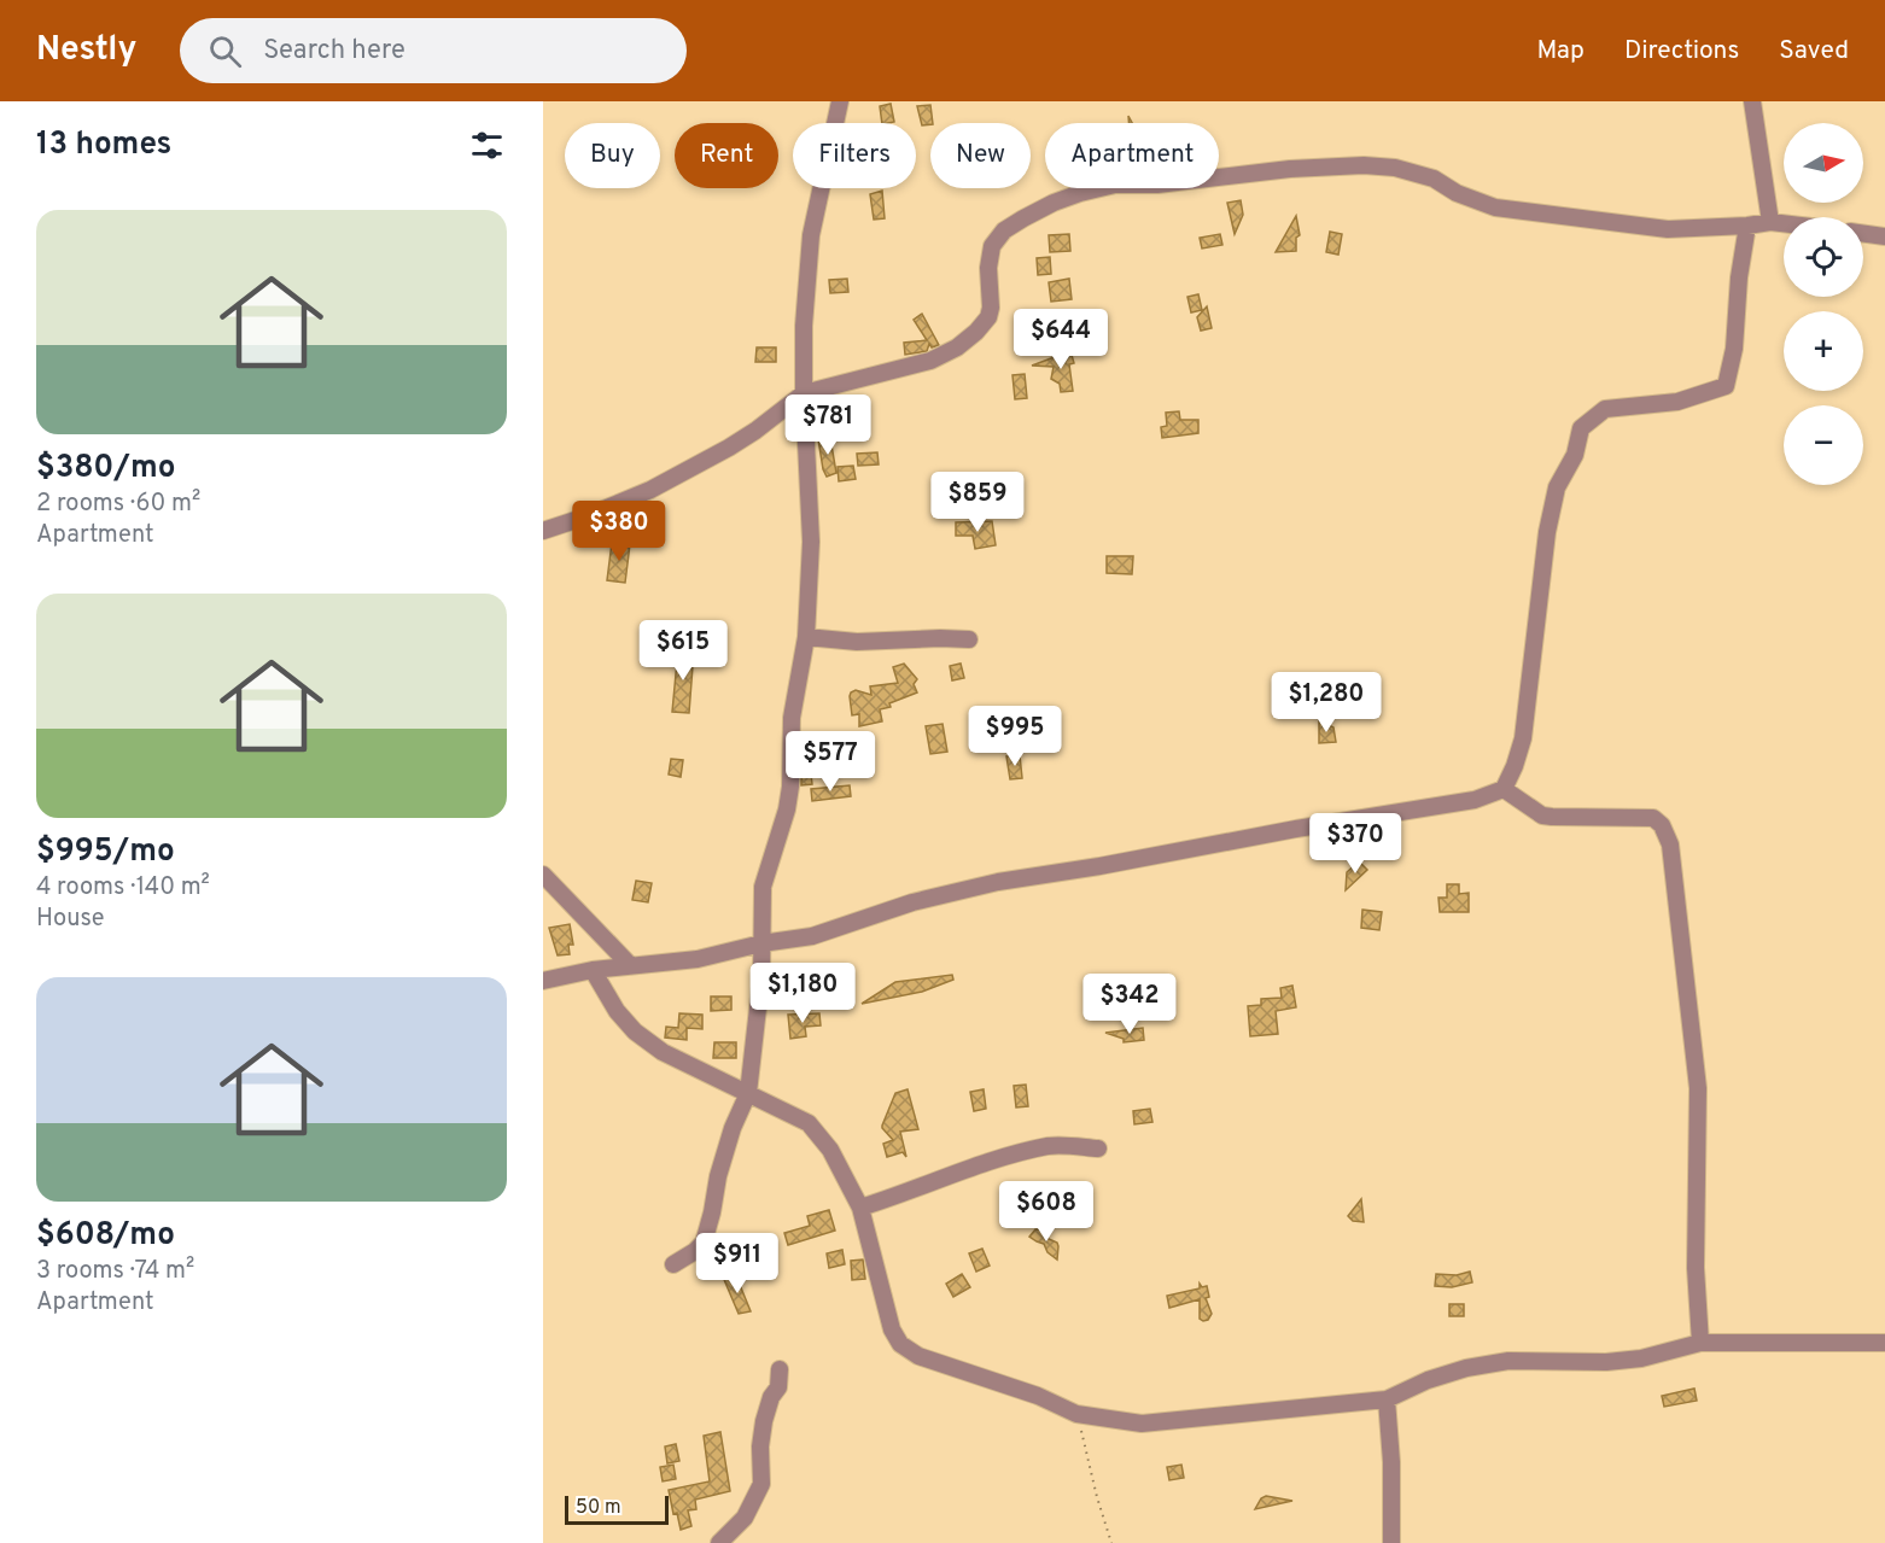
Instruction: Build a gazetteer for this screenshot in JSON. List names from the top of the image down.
{
  "scale_bar": "50 m",
  "north": "right",
  "page": {
    "header": "Nestly",
    "search": "Search here",
    "nav": ["Map", "Directions", "Saved"],
    "heading": "13 homes",
    "map_buttons": ["+", "−"],
    "chip": [
      "Buy",
      "Rent",
      "Filters",
      "New",
      "Apartment"
    ],
    "list": [
      {
        "name": "$380/mo",
        "note": "2 rooms · 60 m² · Apartment"
      },
      {
        "name": "$995/mo",
        "note": "4 rooms · 140 m² · House"
      },
      {
        "name": "$608/mo",
        "note": "3 rooms · 74 m² · Apartment"
      }
    ],
    "price": [
      "$644",
      "$781",
      "$859",
      "$380",
      "$615",
      "$1,280",
      "$995",
      "$577",
      "$370",
      "$1,180",
      "$342",
      "$608",
      "$911"
    ],
    "scale": "50 m"
  }
}
